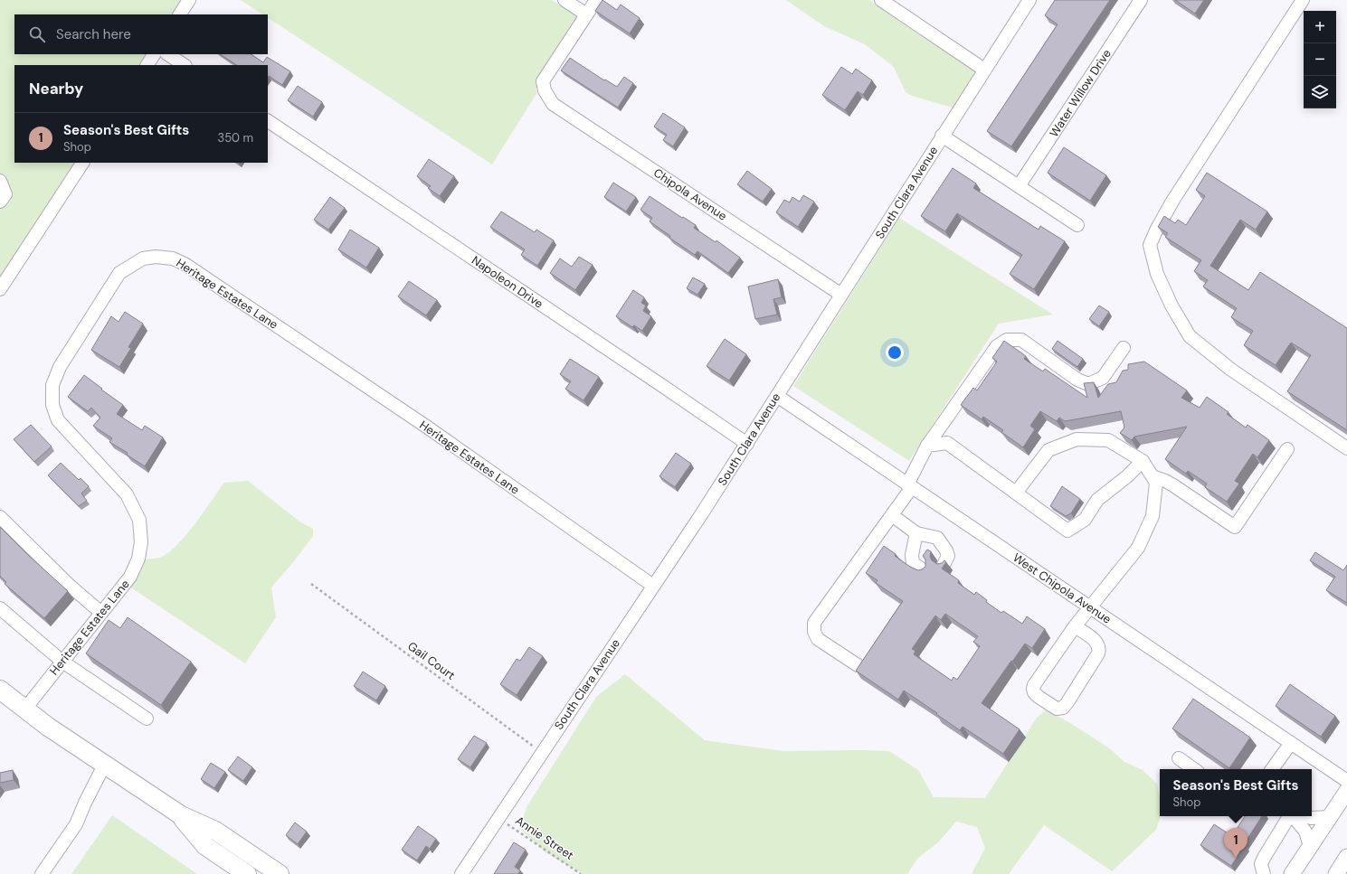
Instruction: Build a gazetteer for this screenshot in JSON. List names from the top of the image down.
{
  "streets": {
    "street": [
      "Water Willow Drive",
      "South Clara Avenue",
      "Chipola Avenue",
      "Napoleon Drive",
      "Heritage Estates Lane",
      "West Chipola Avenue"
    ],
    "path": ["Gail Court", "Annie Street"]
  },
  "crossings": [
    ["South Clara Avenue", "Chipola Avenue"],
    ["South Clara Avenue", "Napoleon Drive"],
    ["South Clara Avenue", "Heritage Estates Lane"],
    ["South Clara Avenue", "West Chipola Avenue"],
    ["South Clara Avenue", "Gail Court"],
    ["South Clara Avenue", "Annie Street"]
  ],
  "page": {
    "map_buttons": ["+", "−"],
    "search": "Search here",
    "heading": "Nearby",
    "list": [
      {
        "mark": "1",
        "name": "Season's Best Gifts",
        "note": "Shop",
        "value": "350 m"
      }
    ],
    "popup": ["Season's Best Gifts", "Shop"],
    "pins": "1"
  }
}
